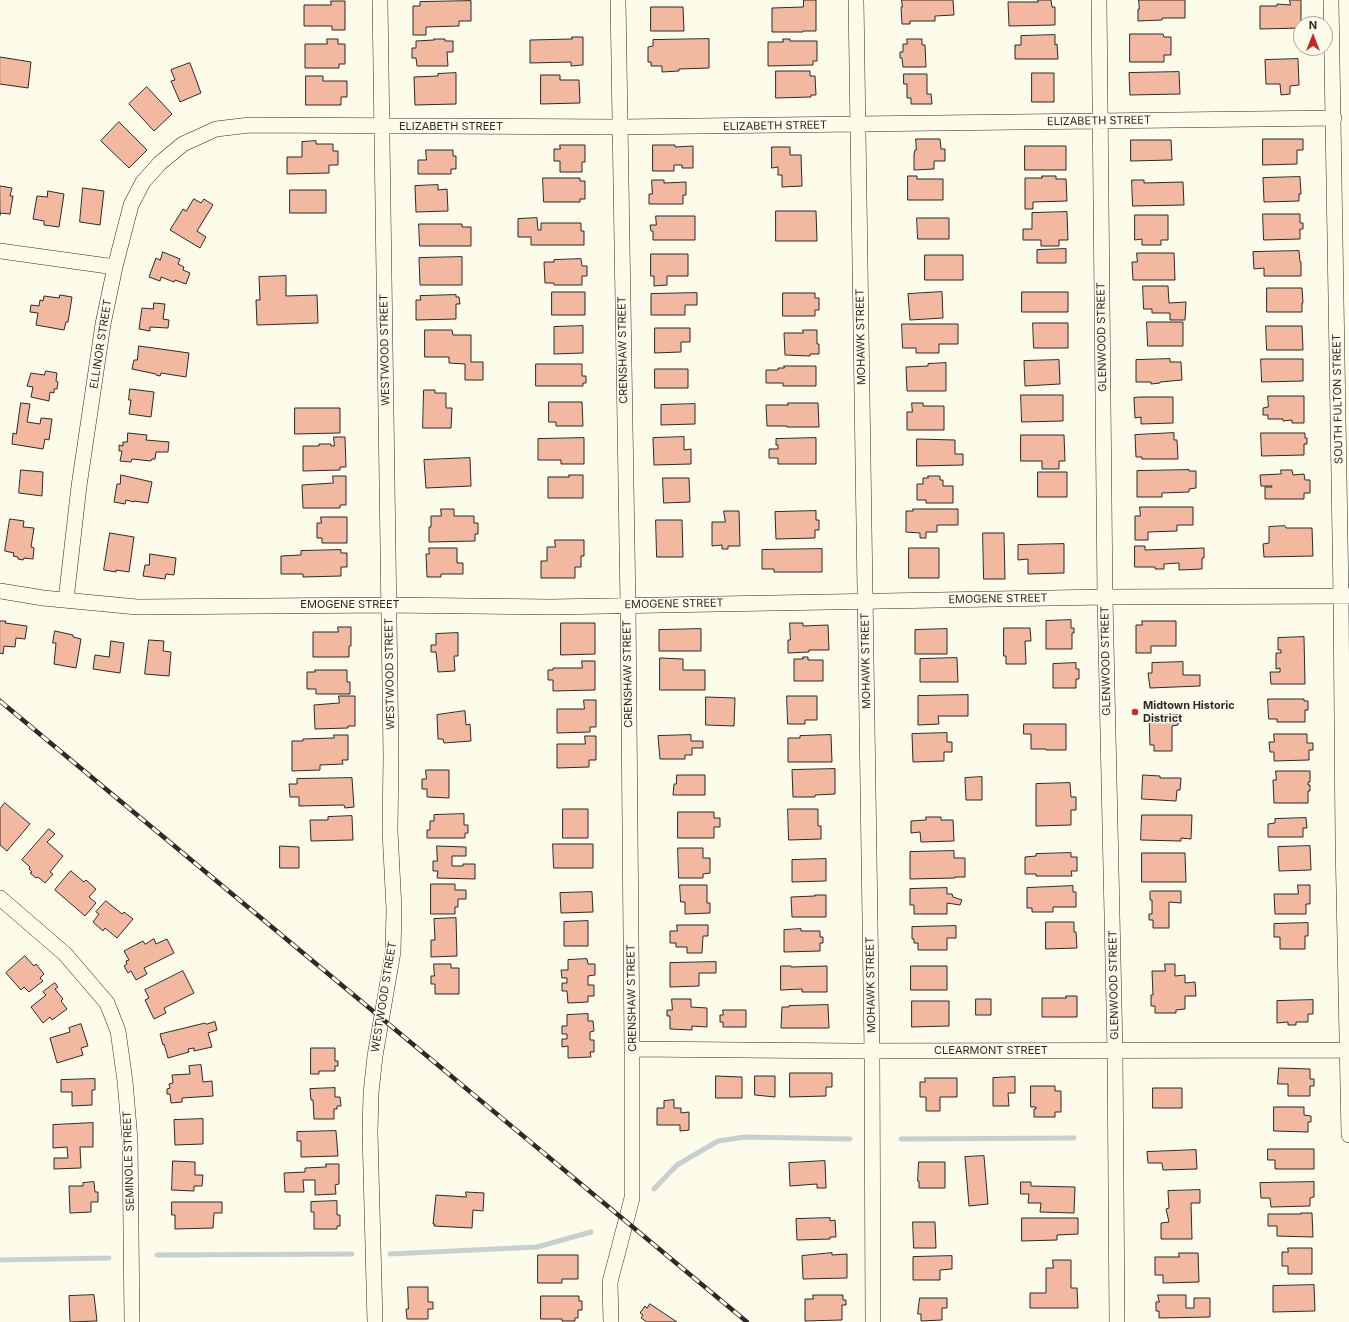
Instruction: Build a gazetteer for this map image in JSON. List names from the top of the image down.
{
  "streets": {
    "street": [
      "ELIZABETH STREET",
      "MOHAWK STREET",
      "GLENWOOD STREET",
      "ELLINOR STREET",
      "WESTWOOD STREET",
      "CRENSHAW STREET",
      "SOUTH FULTON STREET",
      "EMOGENE STREET",
      "CLEARMONT STREET",
      "SEMINOLE STREET"
    ]
  },
  "crossings": [
    ["ELIZABETH STREET", "MOHAWK STREET"],
    ["ELIZABETH STREET", "GLENWOOD STREET"],
    ["ELIZABETH STREET", "ELLINOR STREET"],
    ["ELIZABETH STREET", "WESTWOOD STREET"],
    ["ELIZABETH STREET", "CRENSHAW STREET"],
    ["ELIZABETH STREET", "SOUTH FULTON STREET"],
    ["MOHAWK STREET", "EMOGENE STREET"],
    ["MOHAWK STREET", "CLEARMONT STREET"],
    ["GLENWOOD STREET", "EMOGENE STREET"],
    ["GLENWOOD STREET", "CLEARMONT STREET"],
    ["ELLINOR STREET", "EMOGENE STREET"],
    ["WESTWOOD STREET", "EMOGENE STREET"],
    ["CRENSHAW STREET", "EMOGENE STREET"],
    ["CRENSHAW STREET", "CLEARMONT STREET"],
    ["SOUTH FULTON STREET", "EMOGENE STREET"],
    ["SOUTH FULTON STREET", "CLEARMONT STREET"]
  ],
  "places": ["Midtown Historic District"],
  "north": "top"
}
